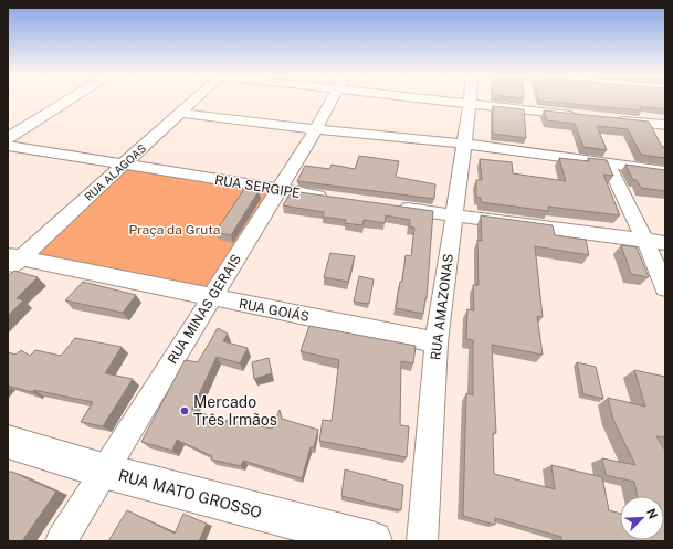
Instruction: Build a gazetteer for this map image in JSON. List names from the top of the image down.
{
  "streets": {
    "street": [
      "RUA ALAGOAS",
      "RUA SERGIPE",
      "RUA AMAZONAS",
      "RUA MINAS GERAIS",
      "RUA GOIÁS",
      "RUA MATO GROSSO"
    ]
  },
  "crossings": [
    ["RUA ALAGOAS", "RUA SERGIPE"],
    ["RUA ALAGOAS", "RUA GOIÁS"],
    ["RUA SERGIPE", "RUA MINAS GERAIS"],
    ["RUA AMAZONAS", "RUA GOIÁS"],
    ["RUA MINAS GERAIS", "RUA GOIÁS"],
    ["RUA MINAS GERAIS", "RUA MATO GROSSO"]
  ],
  "parks": ["Praça da Gruta"],
  "places": ["Mercado Três Irmãos"],
  "north": "top right"
}
